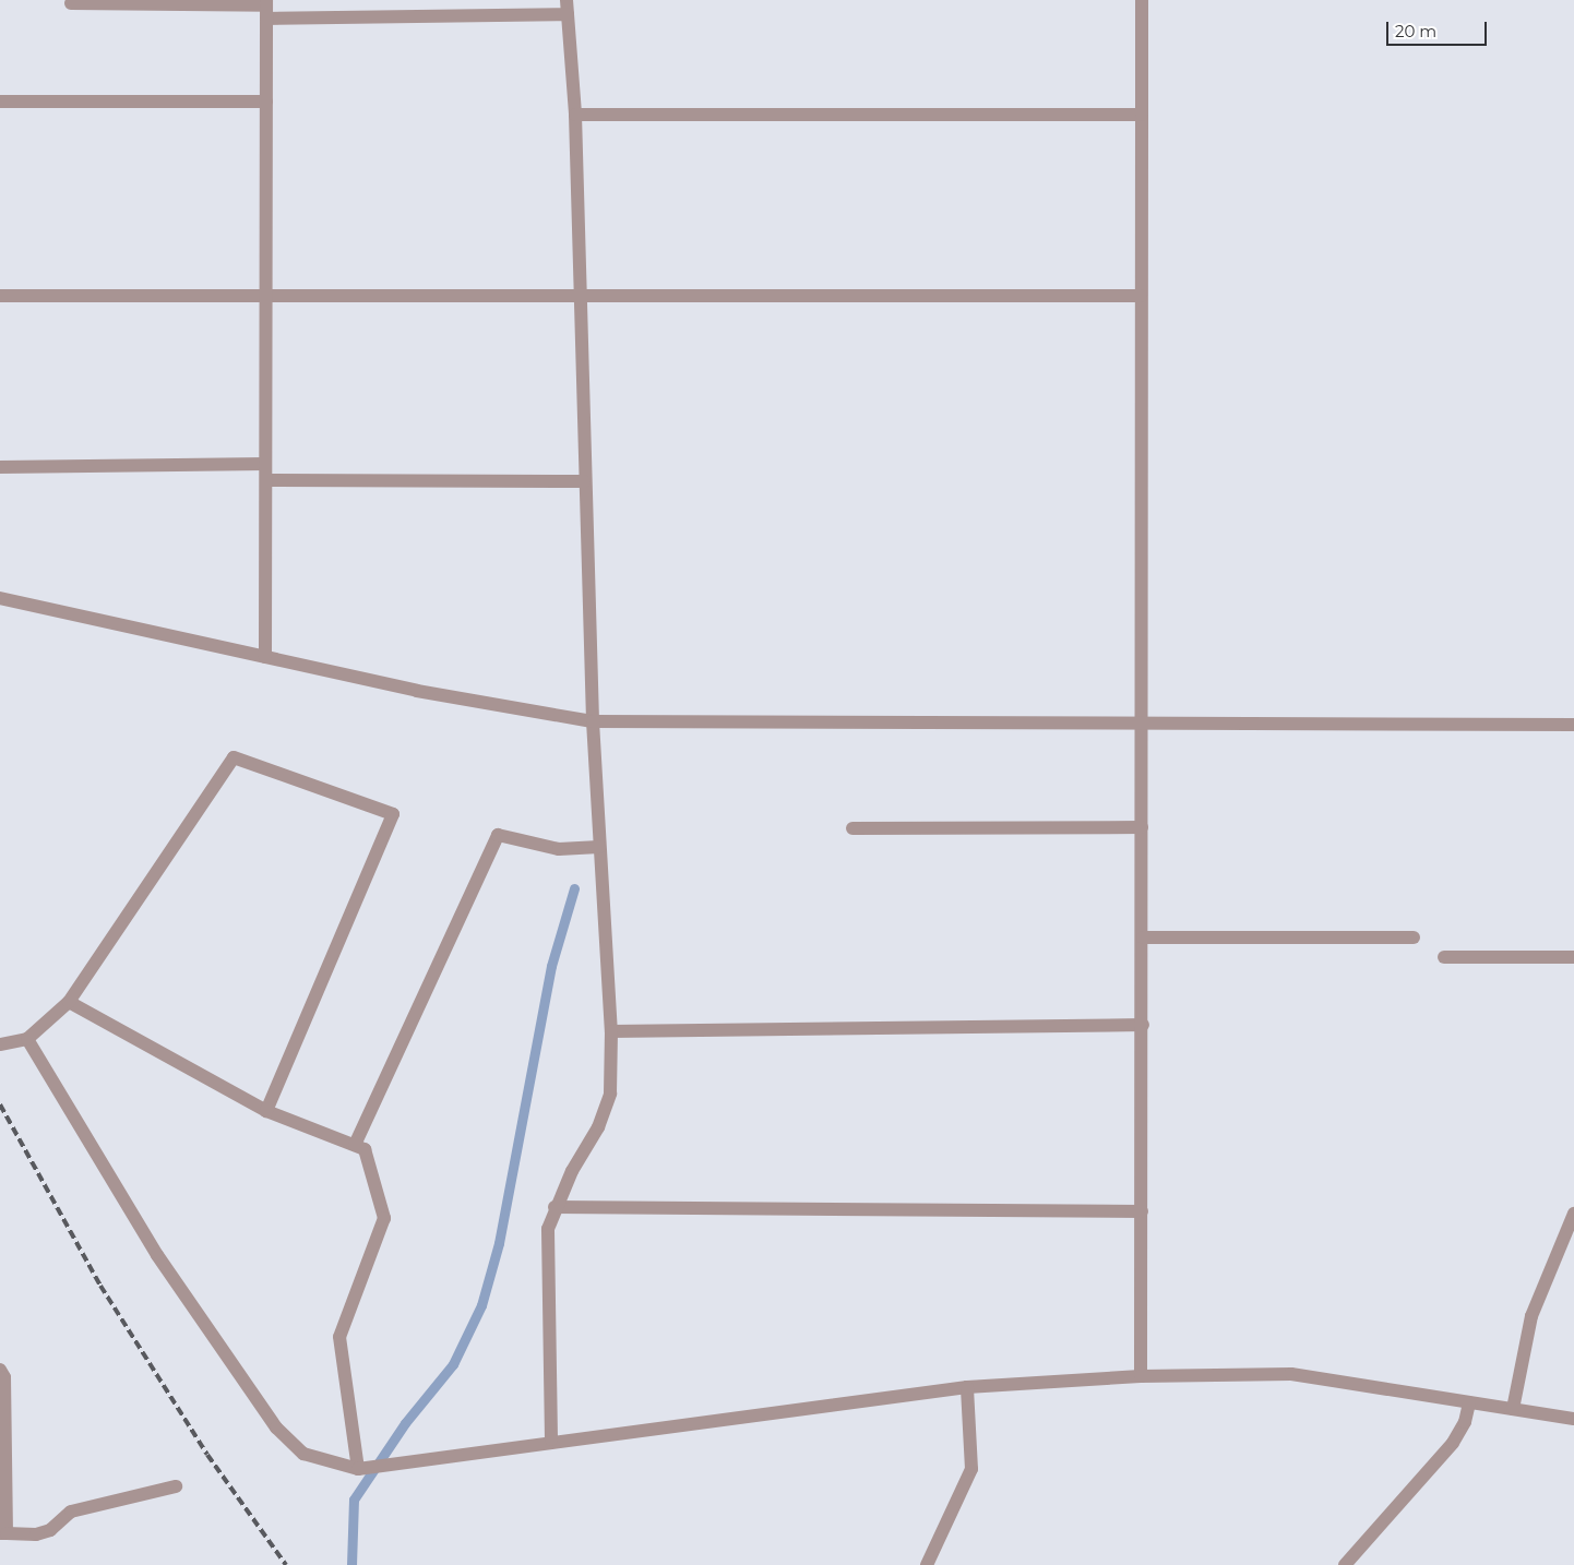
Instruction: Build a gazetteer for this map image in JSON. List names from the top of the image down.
{
  "scale_bar": "20 m"
}
